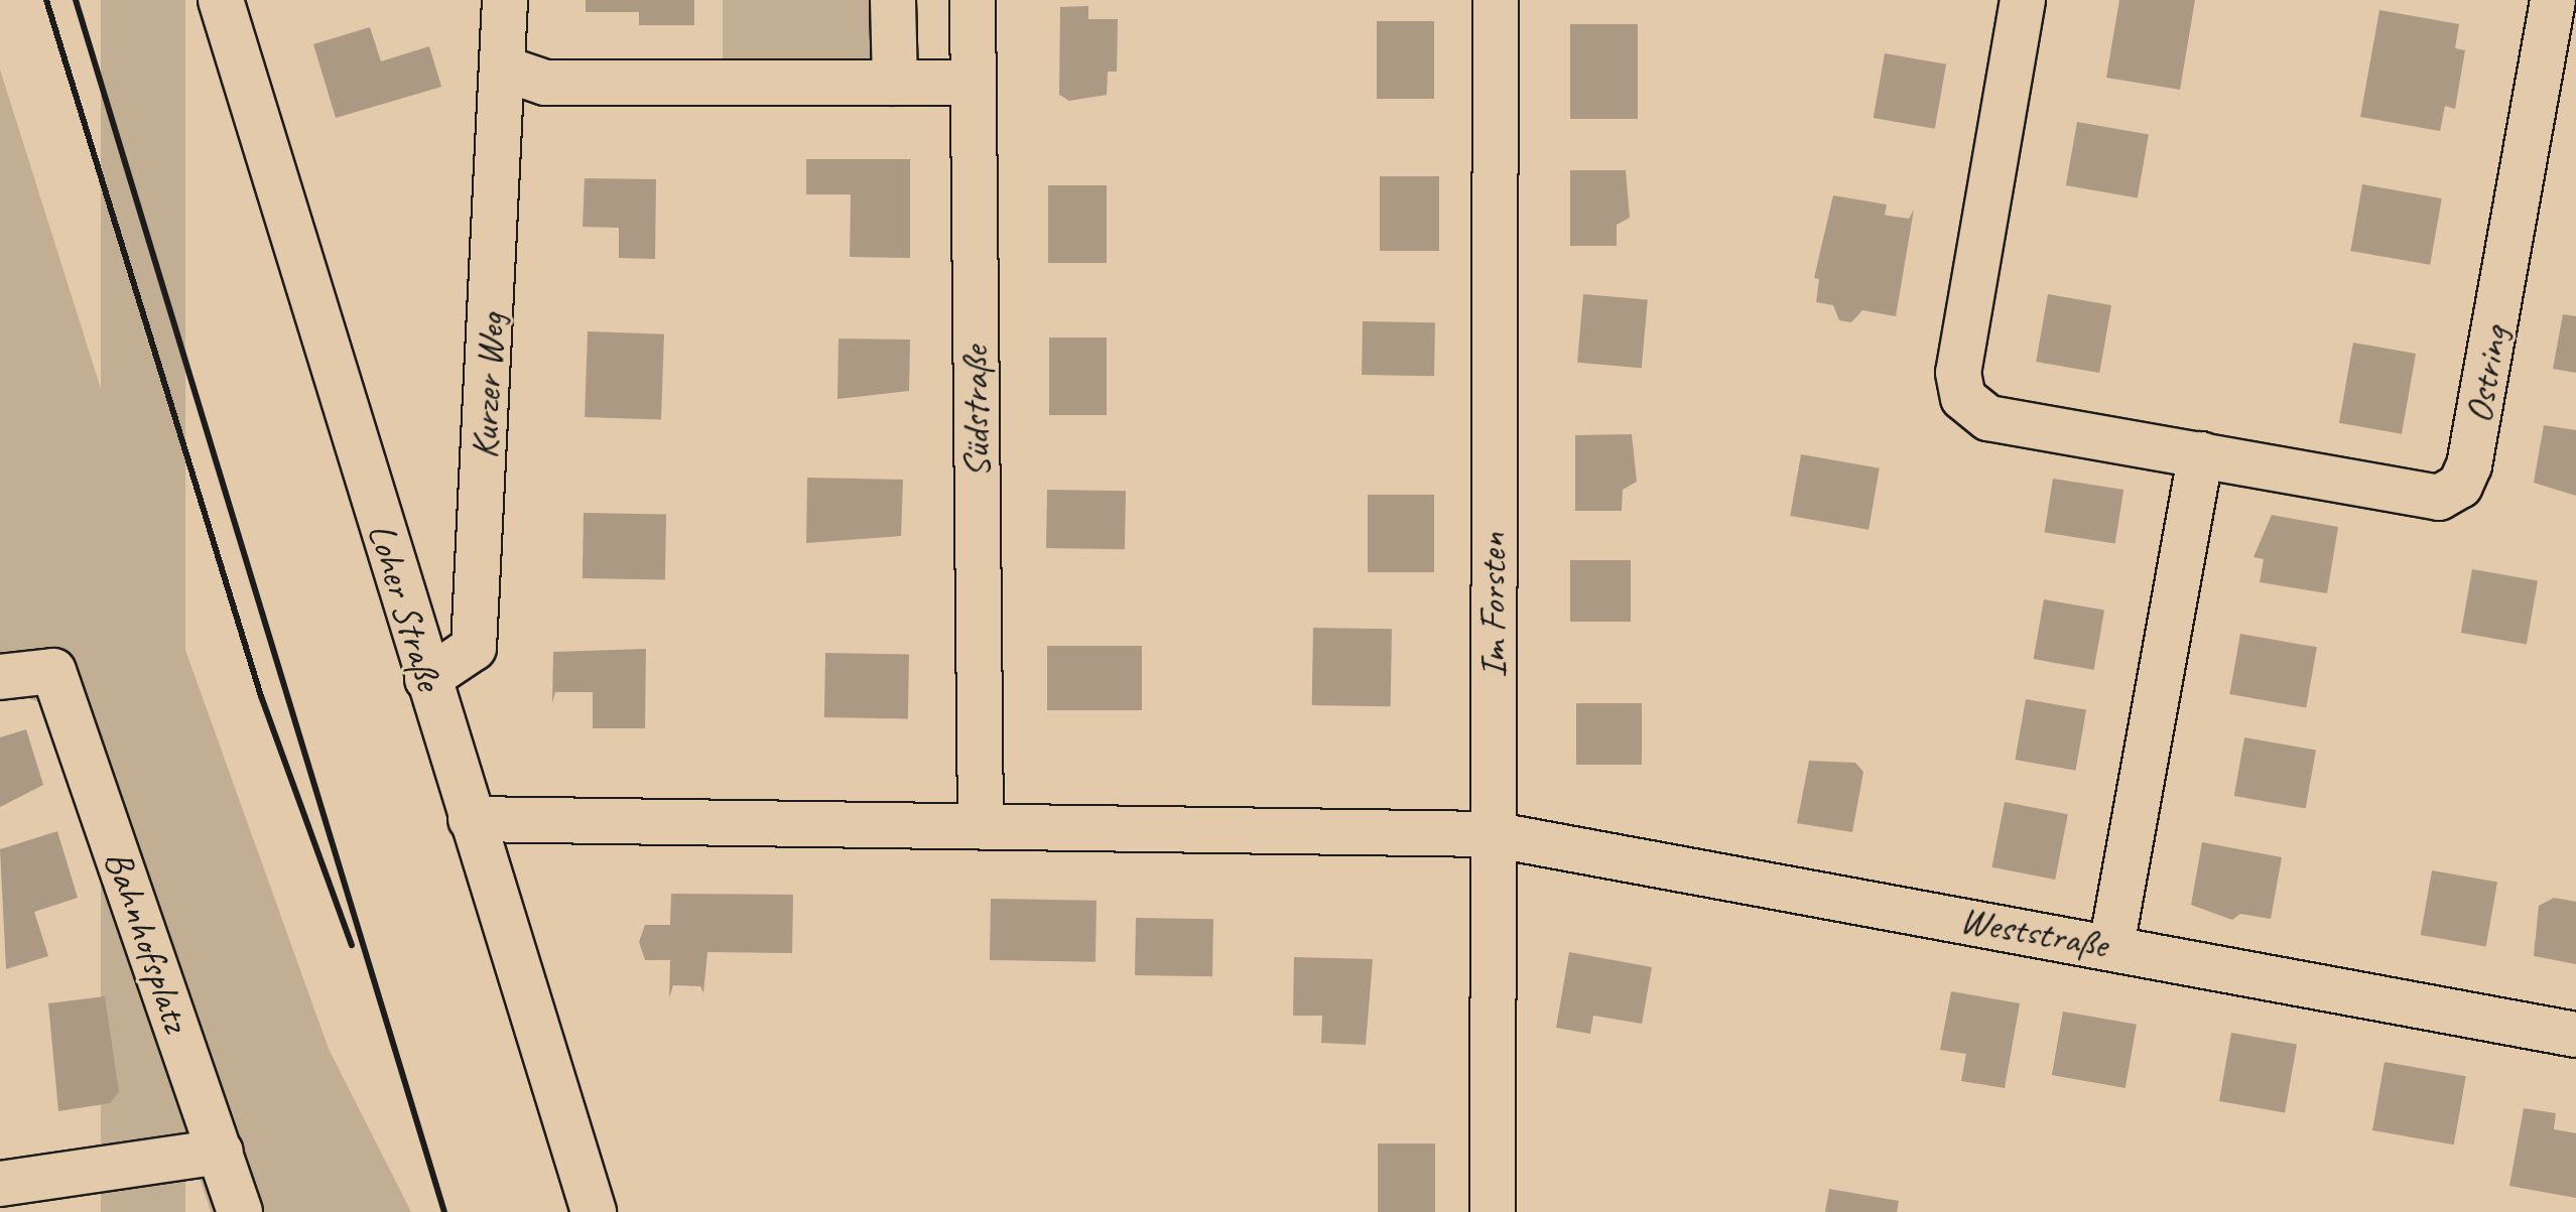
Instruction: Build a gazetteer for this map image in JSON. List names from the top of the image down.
{
  "streets": {
    "street": [
      "Ostring",
      "Kurzer Weg",
      "Südstraße",
      "Im Forsten",
      "Loher Straße",
      "Weststraße",
      "Bahnhofsplatz"
    ]
  },
  "crossings": [
    ["Kurzer Weg", "Loher Straße"],
    ["Im Forsten", "Weststraße"]
  ]
}
